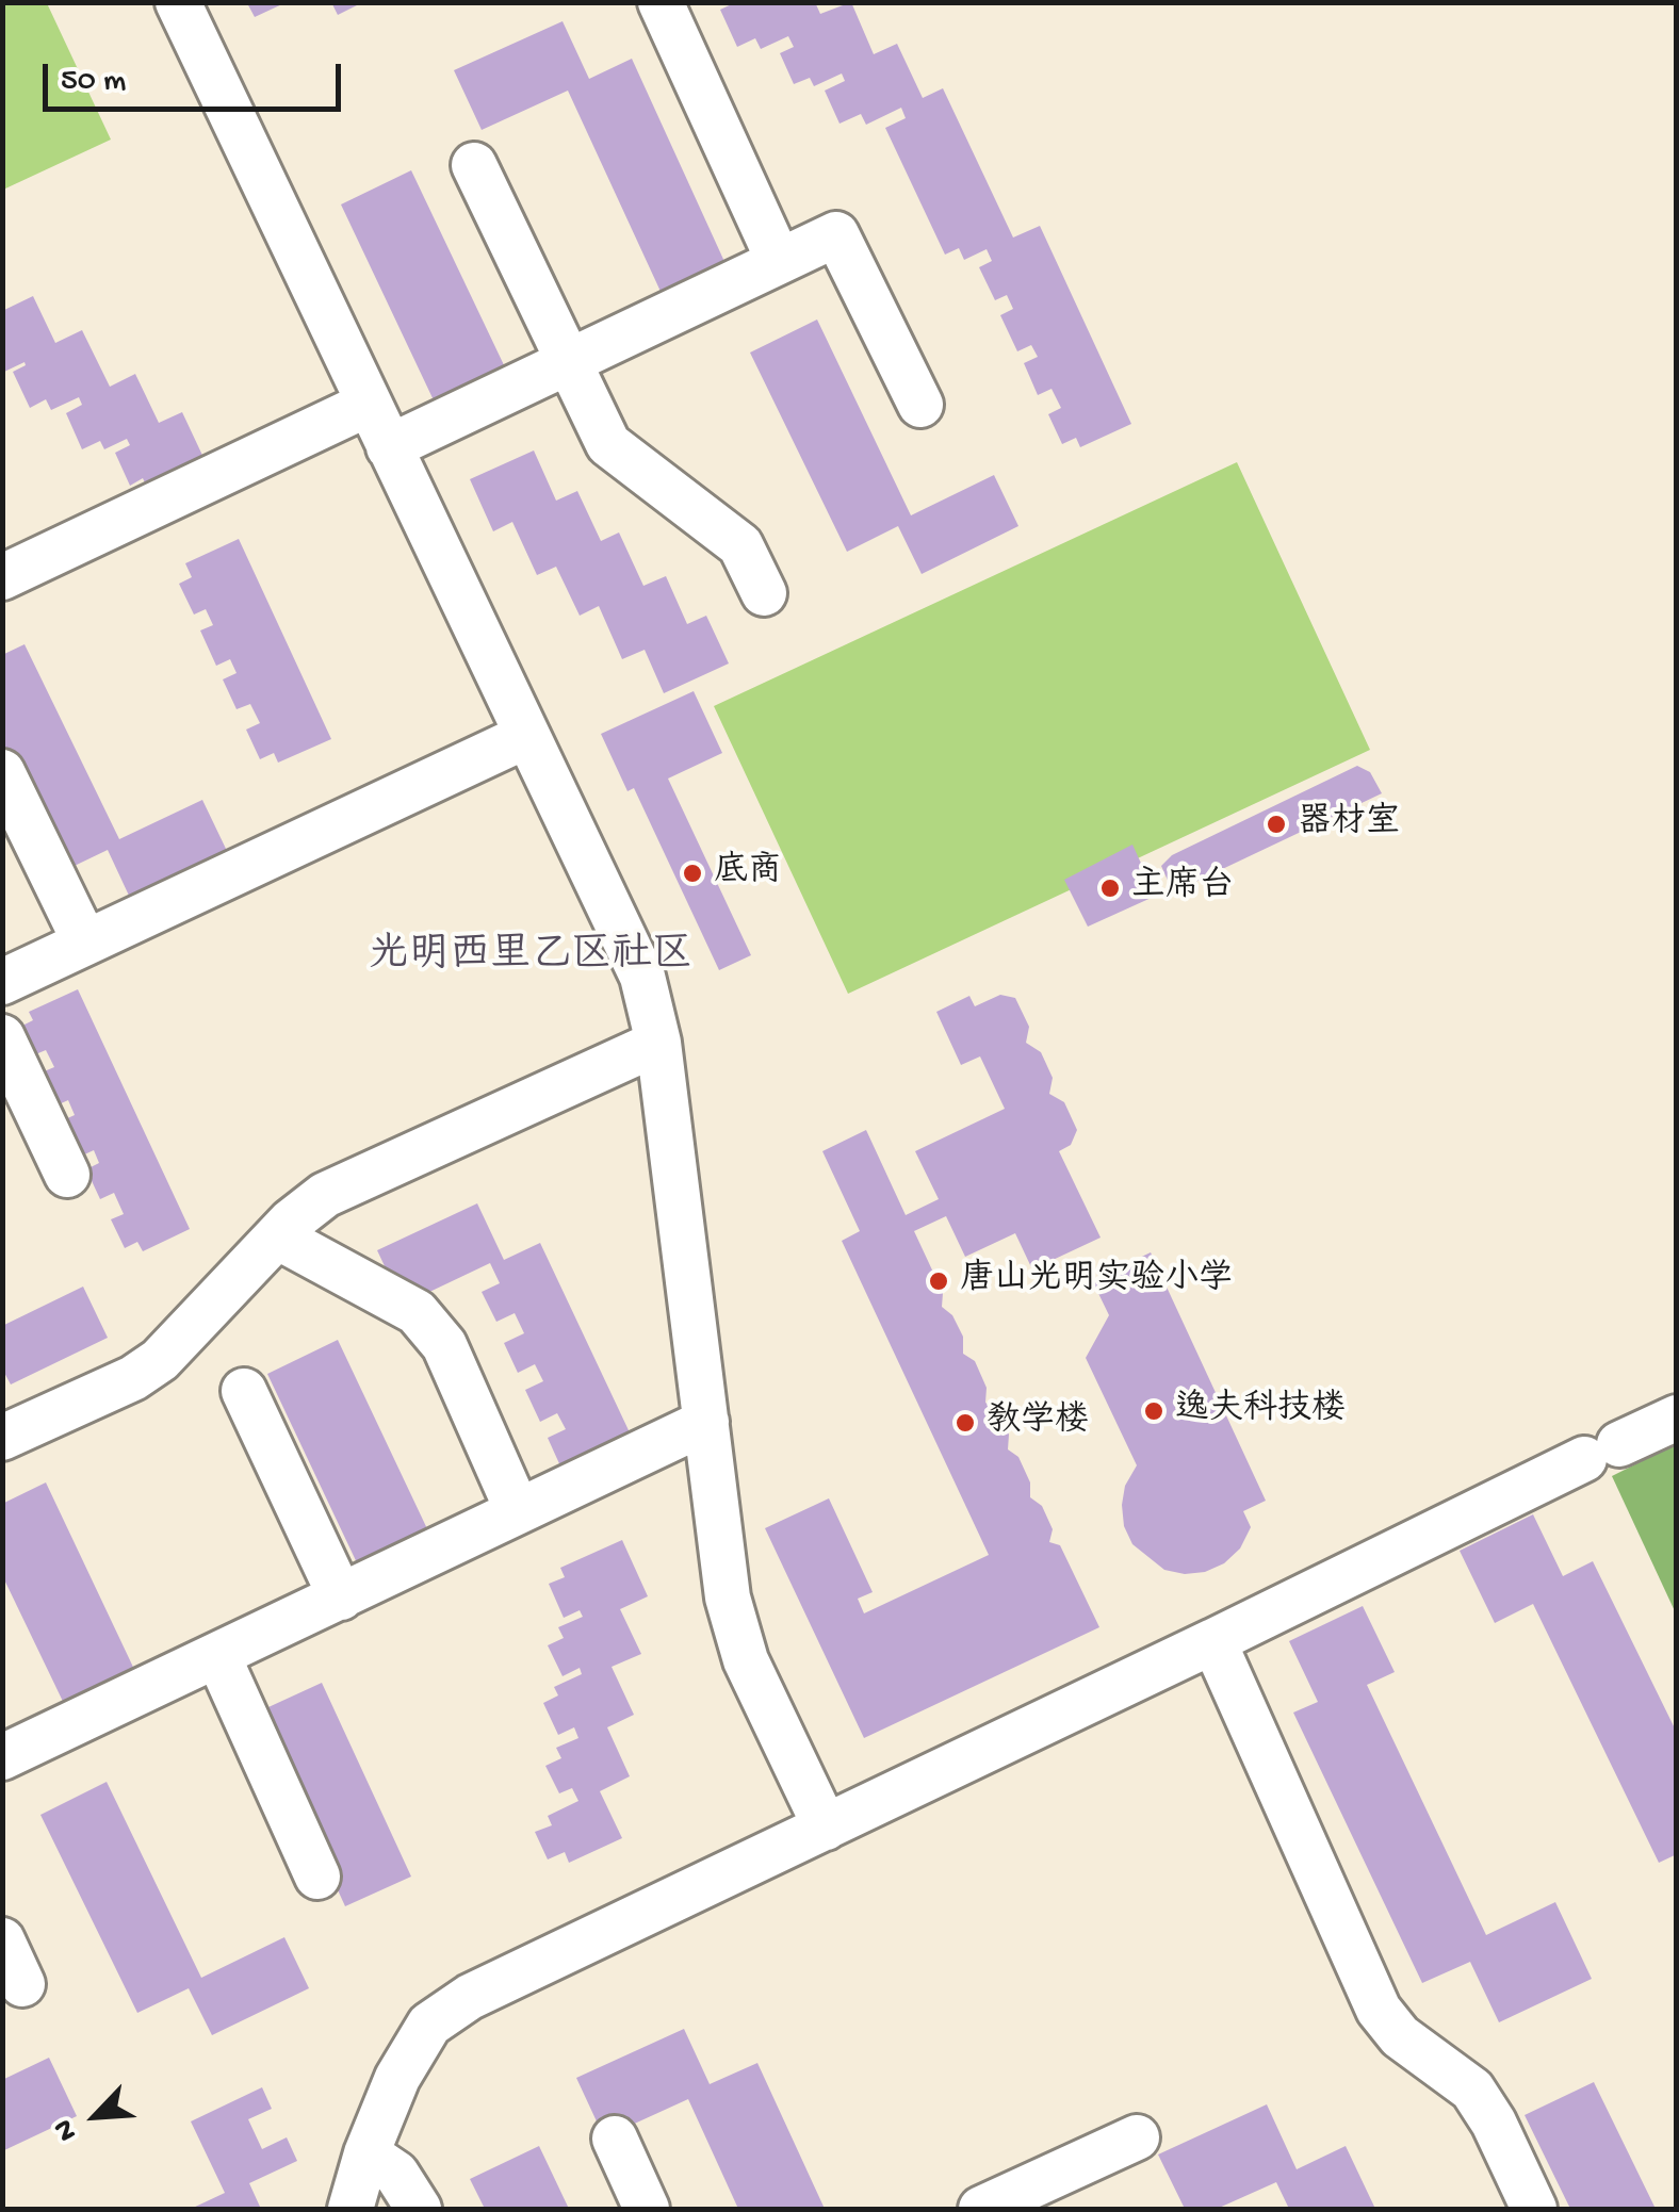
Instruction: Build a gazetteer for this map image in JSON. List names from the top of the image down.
{
  "districts": ["光明西里乙区社区"],
  "places": [
    "器材室",
    "底商",
    "主席台",
    "唐山光明实验小学",
    "逸夫科技楼",
    "教学楼"
  ],
  "scale_bar": "50 m",
  "north": "bottom left"
}
